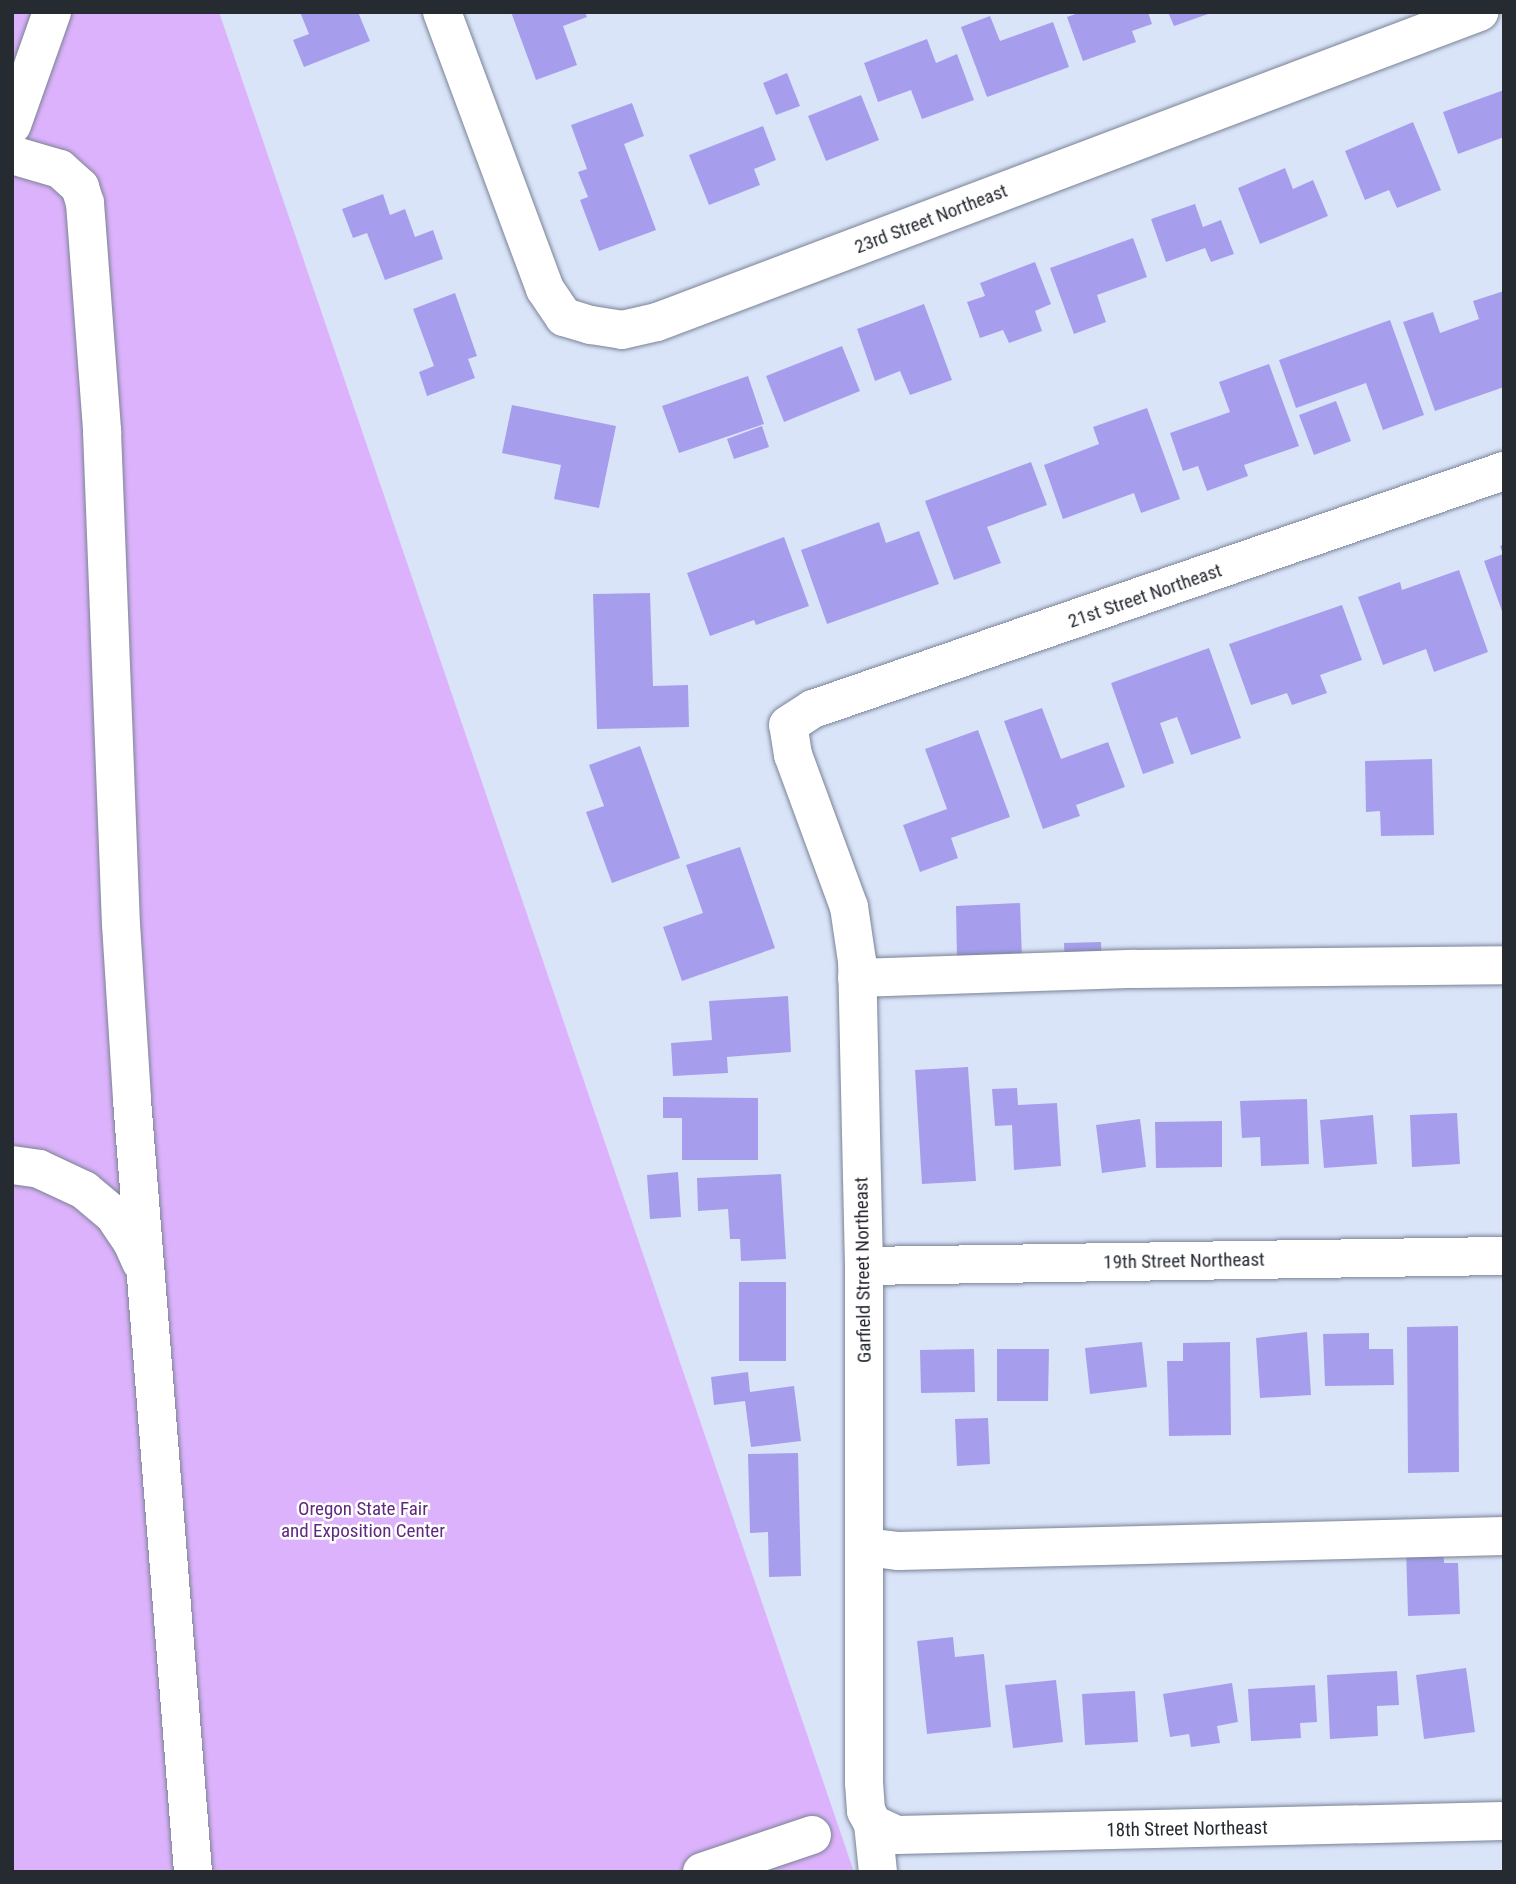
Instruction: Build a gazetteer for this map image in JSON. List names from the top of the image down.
{
  "streets": {
    "street": [
      "23rd Street Northeast",
      "21st Street Northeast",
      "19th Street Northeast",
      "Garfield Street Northeast",
      "18th Street Northeast"
    ]
  },
  "crossings": [
    ["21st Street Northeast", "Garfield Street Northeast"],
    ["19th Street Northeast", "Garfield Street Northeast"],
    ["Garfield Street Northeast", "18th Street Northeast"]
  ],
  "parks": ["Oregon State Fair and Exposition Center"]
}
